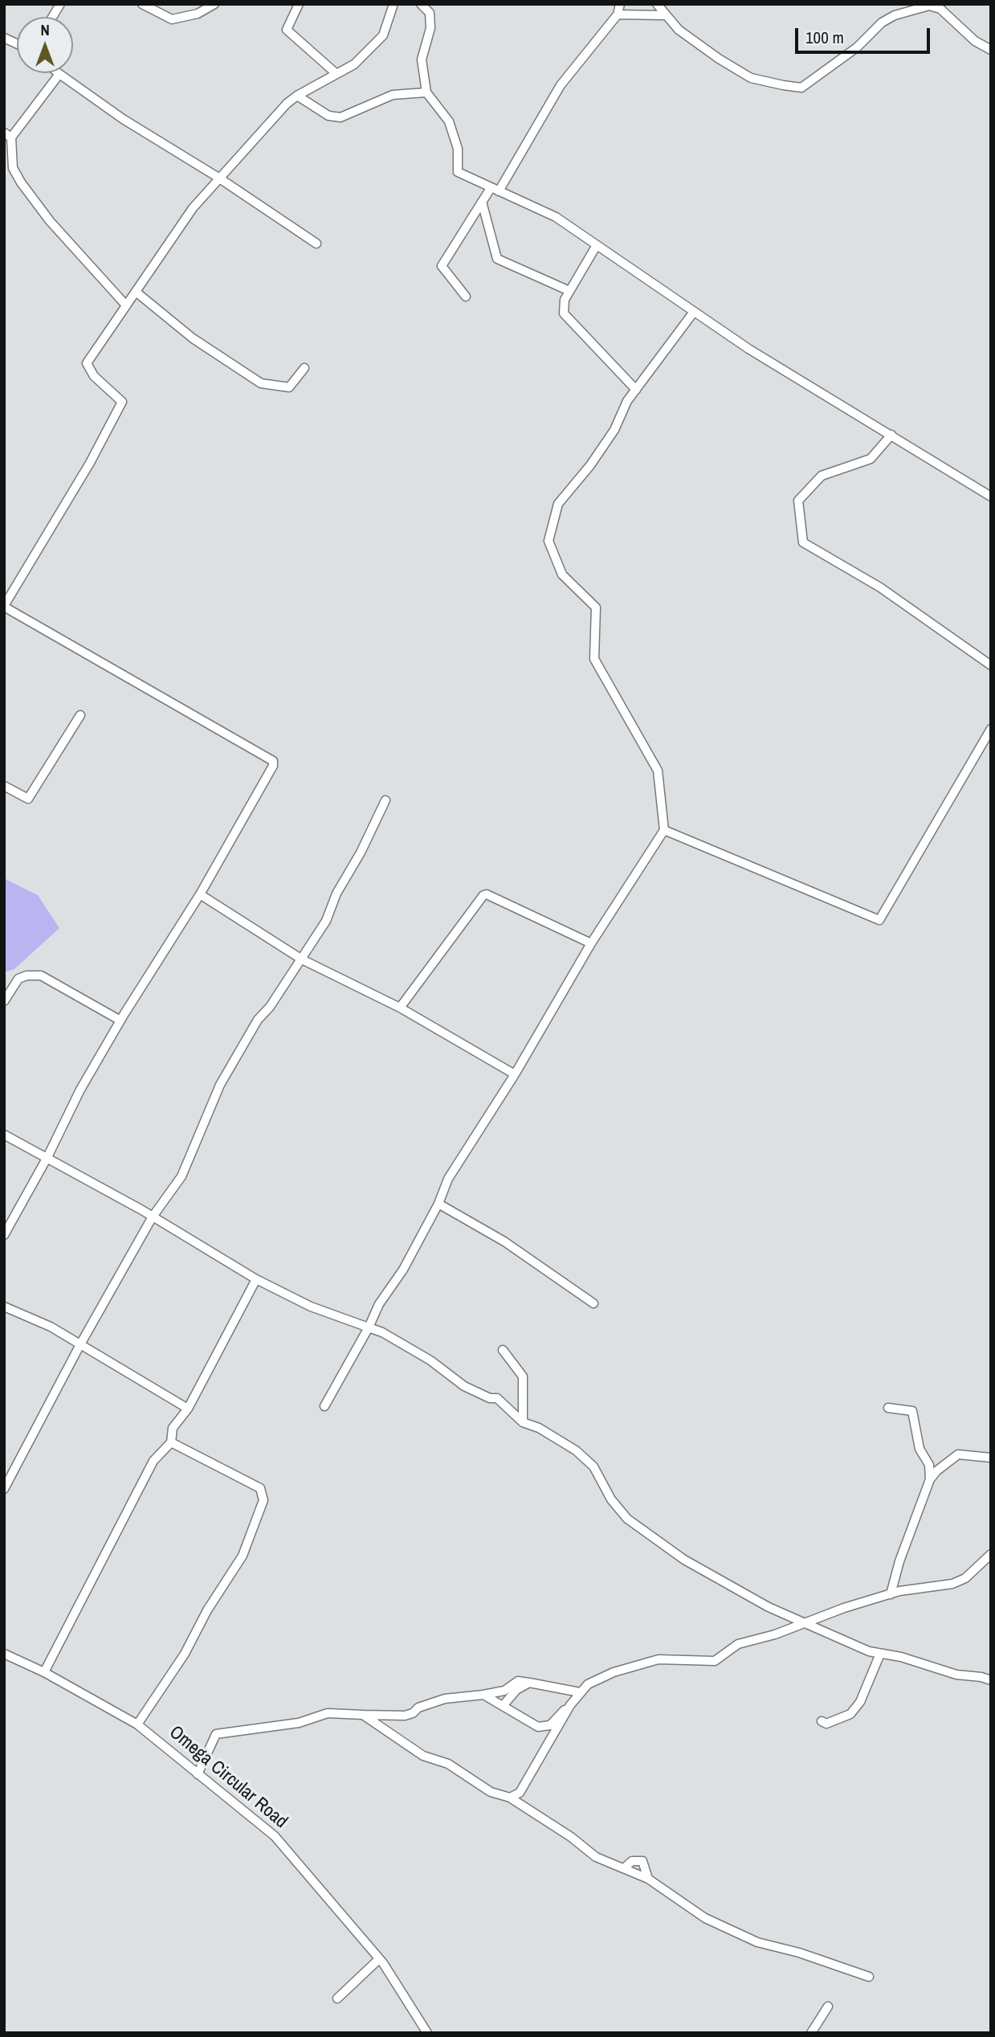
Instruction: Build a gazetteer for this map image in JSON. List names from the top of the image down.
{
  "streets": {
    "street": ["Omega Circular Road"]
  },
  "scale_bar": "100 m",
  "north": "top"
}
